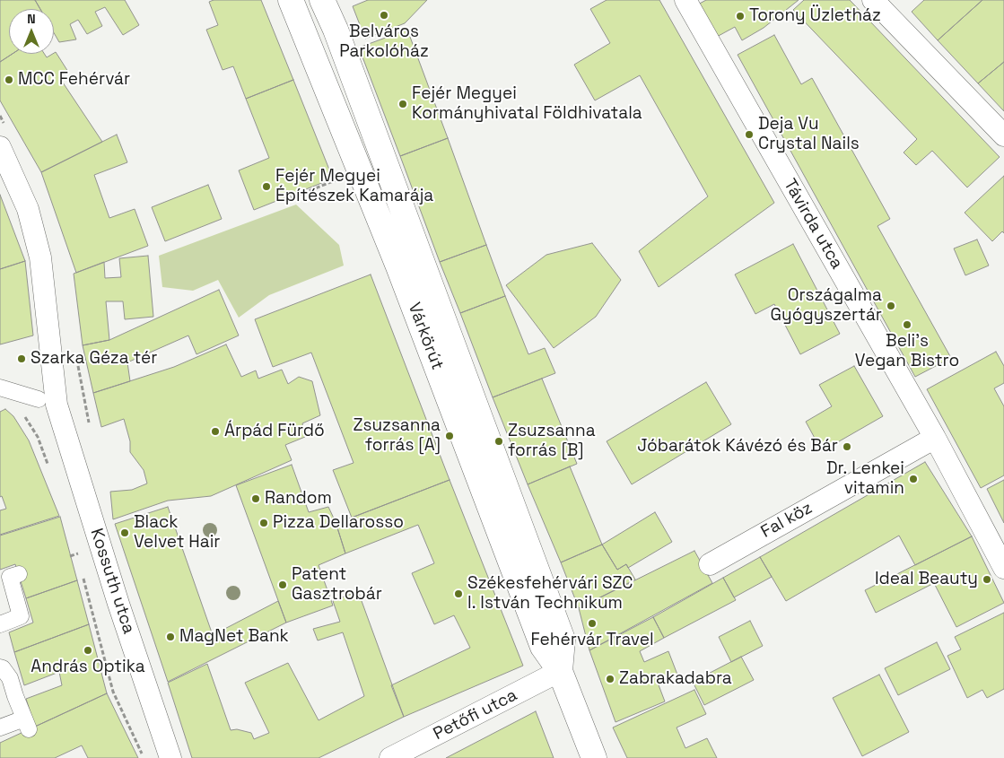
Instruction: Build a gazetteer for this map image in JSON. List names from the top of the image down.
{
  "streets": {
    "street": [
      "Távirda utca",
      "Várkörút",
      "Fal köz",
      "Kossuth utca",
      "Petőfi utca"
    ]
  },
  "crossings": [
    ["Távirda utca", "Fal köz"],
    ["Várkörút", "Petőfi utca"]
  ],
  "places": [
    "Belváros Parkolóház",
    "Torony Üzletház",
    "MCC Fehérvár",
    "Fejér Megyei Kormányhivatal Földhivatala",
    "Deja Vu Crystal Nails",
    "Fejér Megyei Építészek Kamarája",
    "Országalma Gyógyszertár",
    "Beli's Vegan Bistro",
    "Szarka Géza tér",
    "Árpád Fürdő",
    "Zsuzsanna forrás [A]",
    "Zsuzsanna forrás [B]",
    "Jóbarátok Kávézó és Bár",
    "Dr. Lenkei vitamin",
    "Random",
    "Pizza Dellarosso",
    "Black Velvet Hair",
    "Ideal Beauty",
    "Patent Gasztrobár",
    "Székesfehérvári SZC I. István Technikum",
    "Fehérvár Travel",
    "MagNet Bank",
    "András Optika",
    "Zabrakadabra"
  ],
  "north": "top"
}
